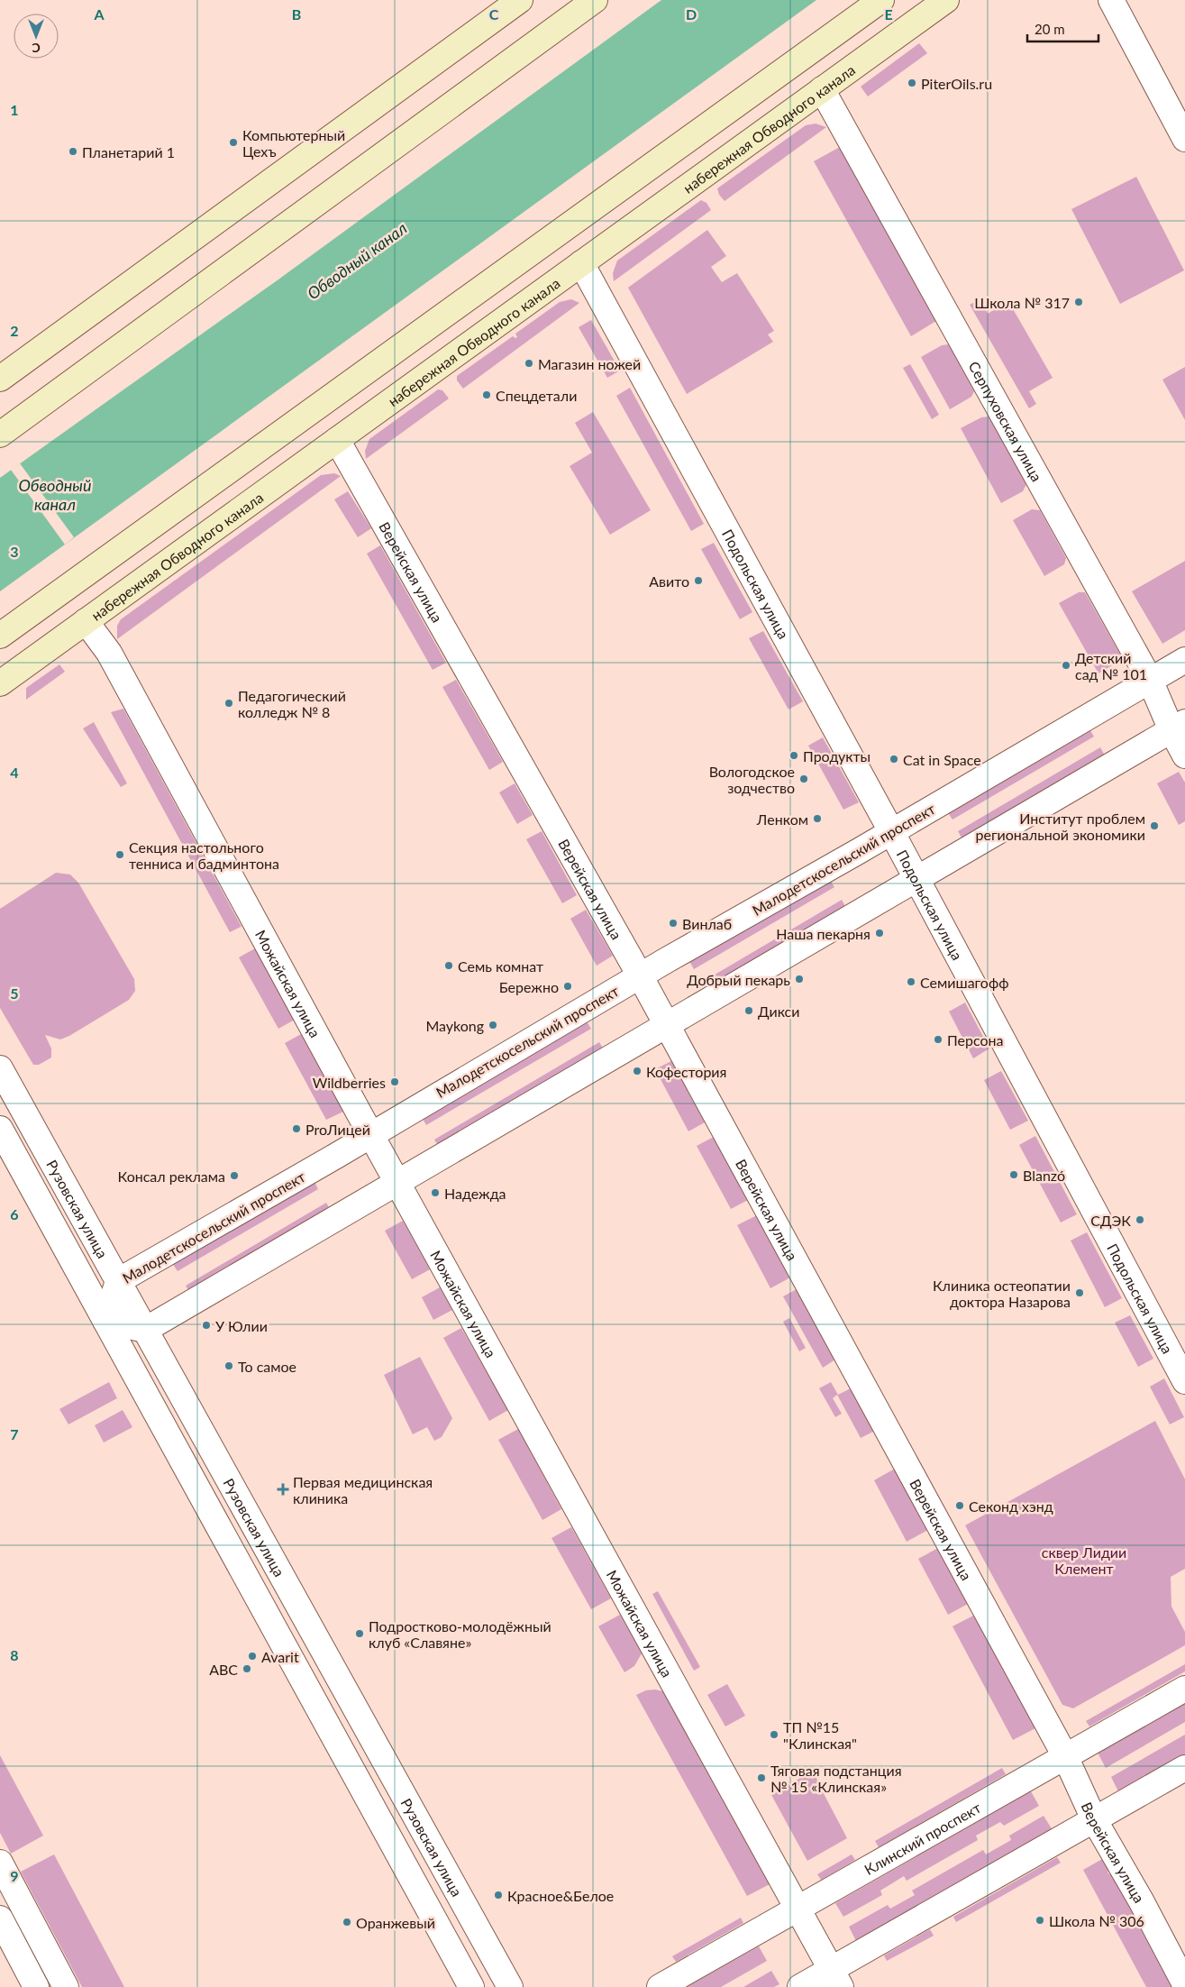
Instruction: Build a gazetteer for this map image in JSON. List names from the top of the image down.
{
  "streets": {
    "main road": ["набережная Обводного канала"],
    "street": [
      "Серпуховская улица",
      "Верейская улица",
      "Подольская улица",
      "Малодетскосельский проспект",
      "Можайская улица",
      "Рузовская улица",
      "Клинский проспект"
    ]
  },
  "crossings": [
    ["набережная Обводного канала", "Серпуховская улица"],
    ["набережная Обводного канала", "Верейская улица"],
    ["набережная Обводного канала", "Подольская улица"],
    ["набережная Обводного канала", "Можайская улица"],
    ["Серпуховская улица", "Малодетскосельский проспект"],
    ["Верейская улица", "Малодетскосельский проспект"],
    ["Верейская улица", "Клинский проспект"],
    ["Подольская улица", "Малодетскосельский проспект"],
    ["Малодетскосельский проспект", "Можайская улица"],
    ["Малодетскосельский проспект", "Рузовская улица"],
    ["Можайская улица", "Клинский проспект"]
  ],
  "water": ["Обводный канал"],
  "parks": ["сквер Лидии Клемент"],
  "places": {
    "other": [
      "PiterOils.ru",
      "Компьютерный Цехъ",
      "Планетарий 1",
      "Школа № 317",
      "Магазин ножей",
      "Спецдетали",
      "Авито",
      "Детский сад № 101",
      "Педагогический колледж № 8",
      "Продукты",
      "Cat in Space",
      "Вологодское зодчество",
      "Ленком",
      "Институт проблем региональной экономики",
      "Секция настольного тенниса и бадминтона",
      "Винлаб",
      "Наша пекарня",
      "Семь комнат",
      "Добрый пекарь",
      "Семишагофф",
      "Бережно",
      "Дикси",
      "Maykong",
      "Персона",
      "Кофестория",
      "Wildberries",
      "ProЛицей",
      "Blanzó",
      "Консал реклама",
      "Надежда",
      "СДЭК",
      "Клиника остеопатии доктора Назарова",
      "У Юлии",
      "То самое",
      "Секонд хэнд",
      "Подростково-молодёжный клуб «Славяне»",
      "Avarit",
      "АВС",
      "ТП №15 \"Клинская\"",
      "Тяговая подстанция № 15 «Клинская»",
      "Красное&Белое",
      "Школа № 306",
      "Оранжевый"
    ],
    "health": ["Первая медицинская клиника"]
  },
  "scale_bar": "20 m",
  "north": "bottom",
  "grid": {
    "columns": [
      "A",
      "B",
      "C",
      "D",
      "E"
    ],
    "rows": [
      "1",
      "2",
      "3",
      "4",
      "5",
      "6",
      "7",
      "8",
      "9"
    ]
  }
}
